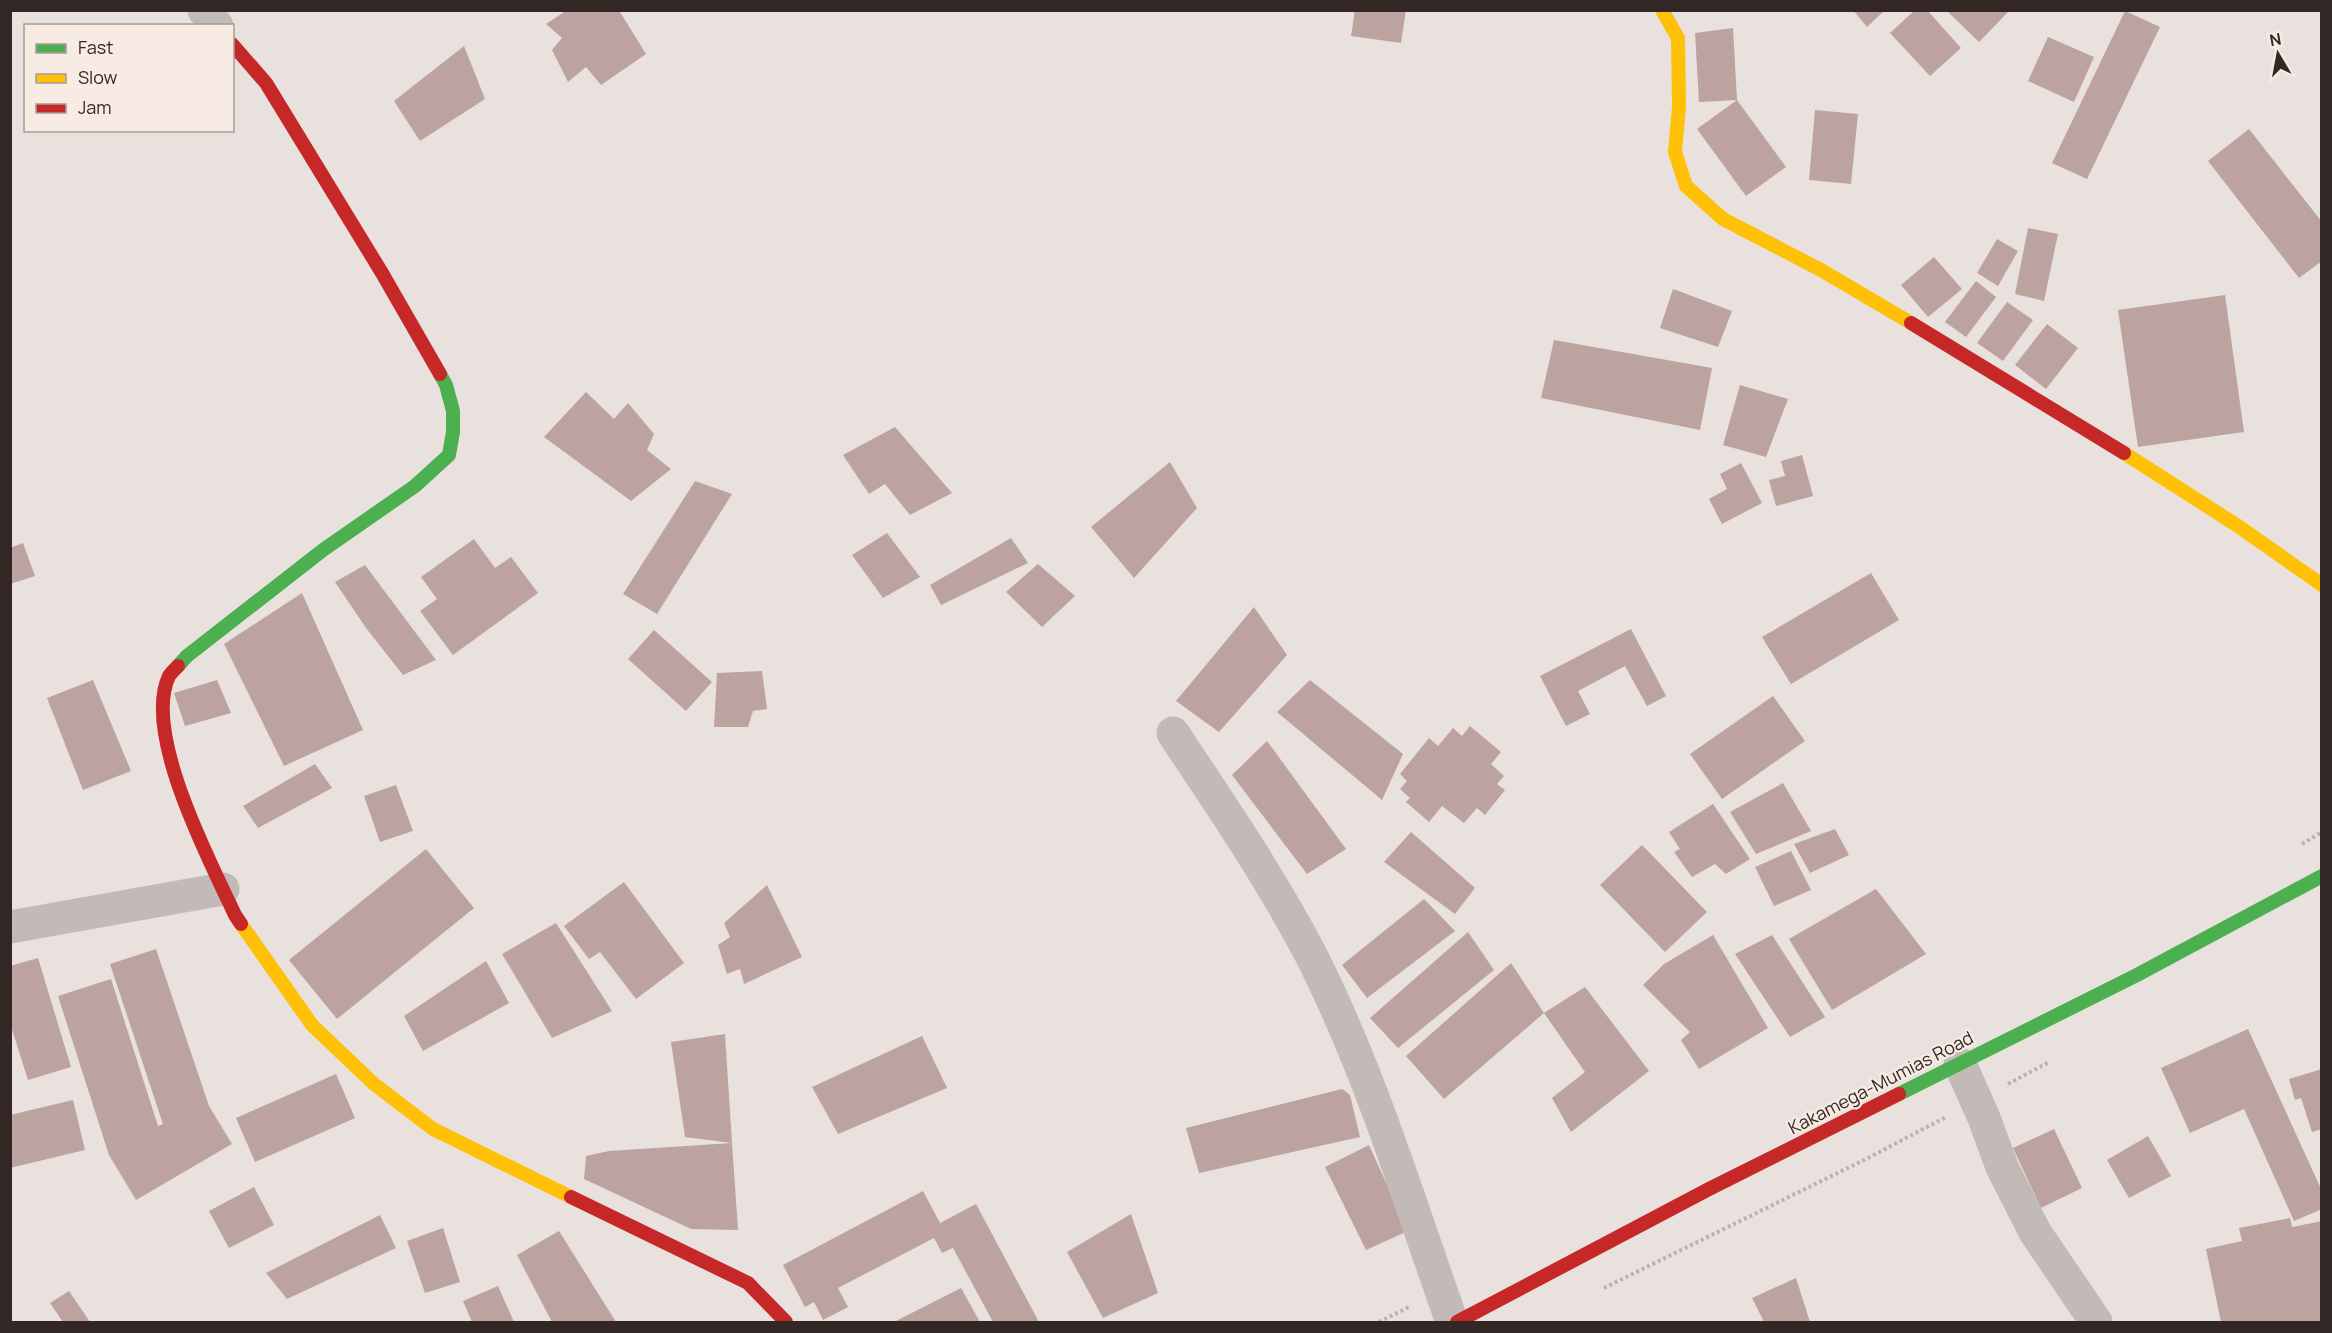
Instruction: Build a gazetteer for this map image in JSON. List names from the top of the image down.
{
  "streets": {
    "main road": ["Kakamega-Mumias Road"]
  },
  "legend": ["Fast", "Slow", "Jam"],
  "north": "top"
}
